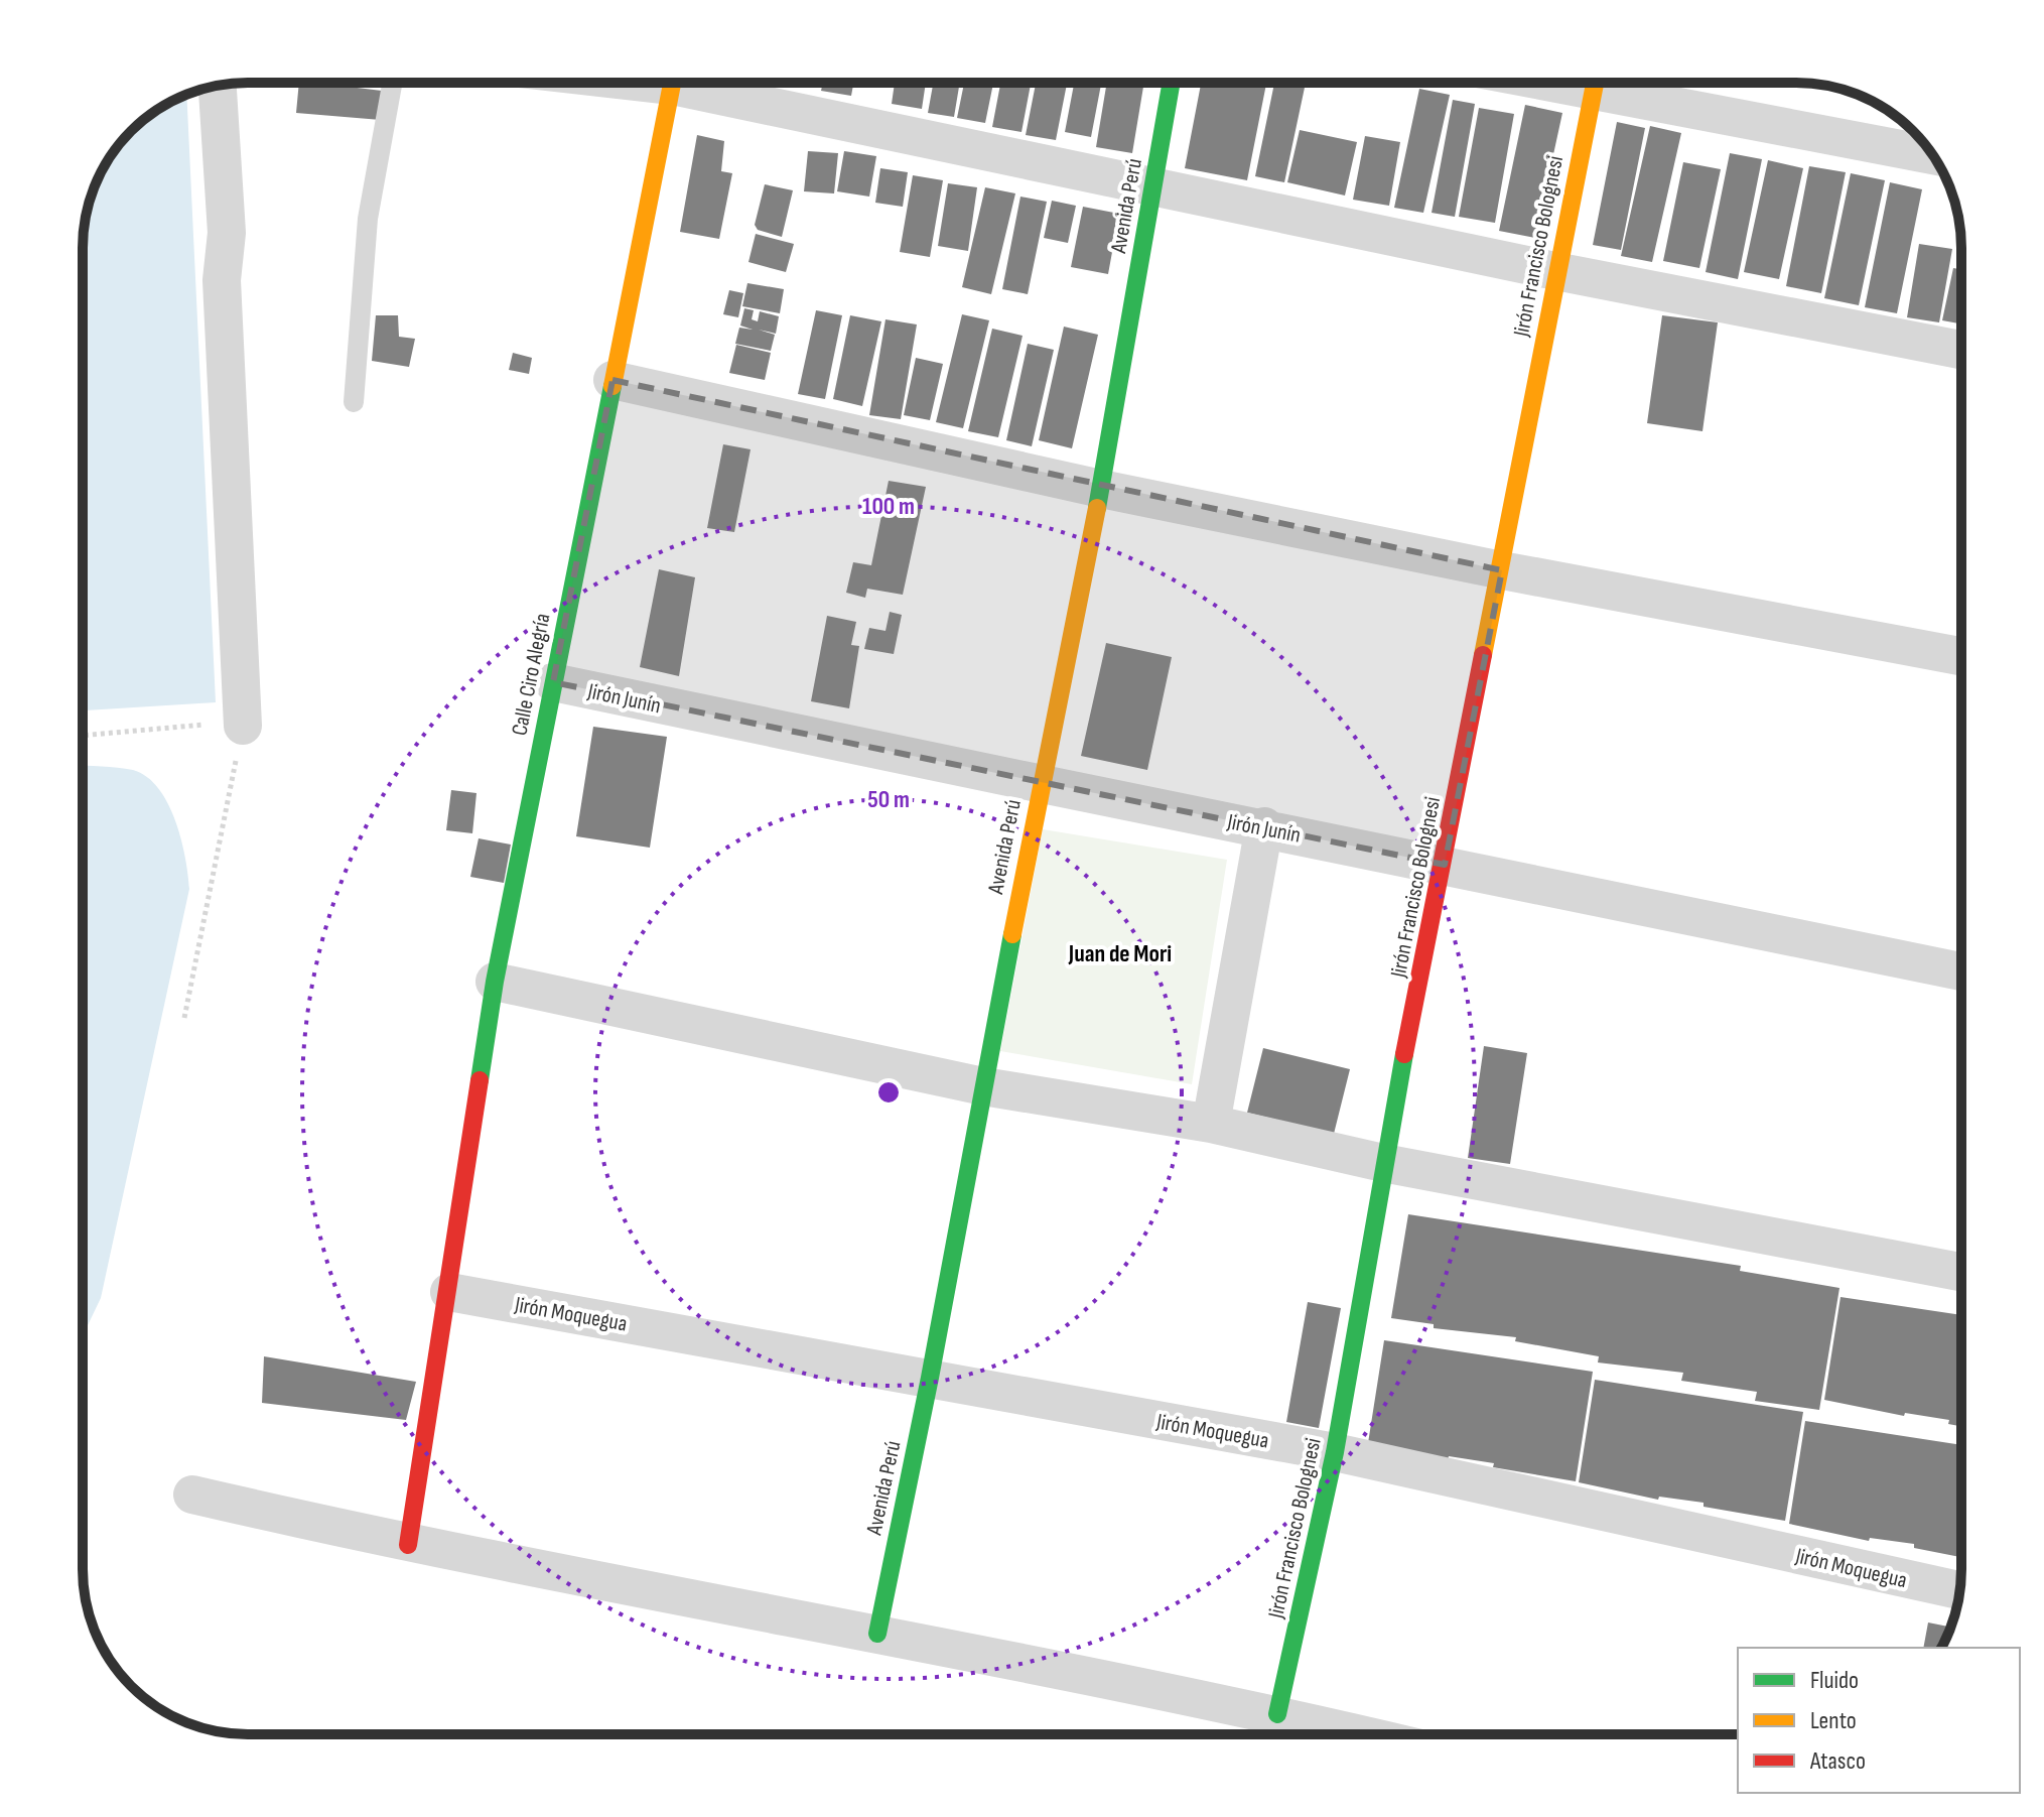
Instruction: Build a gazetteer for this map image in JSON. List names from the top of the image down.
{
  "streets": {
    "street": [
      "Avenida Perú",
      "Jirón Francisco Bolognesi",
      "Calle Ciro Alegría",
      "Jirón Junín",
      "Jirón Moquegua"
    ]
  },
  "crossings": [
    ["Avenida Perú", "Jirón Junín"],
    ["Avenida Perú", "Jirón Moquegua"],
    ["Jirón Francisco Bolognesi", "Jirón Junín"],
    ["Jirón Francisco Bolognesi", "Jirón Moquegua"],
    ["Calle Ciro Alegría", "Jirón Junín"],
    ["Calle Ciro Alegría", "Jirón Moquegua"]
  ],
  "districts": ["Juan de Mori"],
  "legend": ["Fluido", "Lento", "Atasco"],
  "rings": ["100 m", "50 m"]
}
